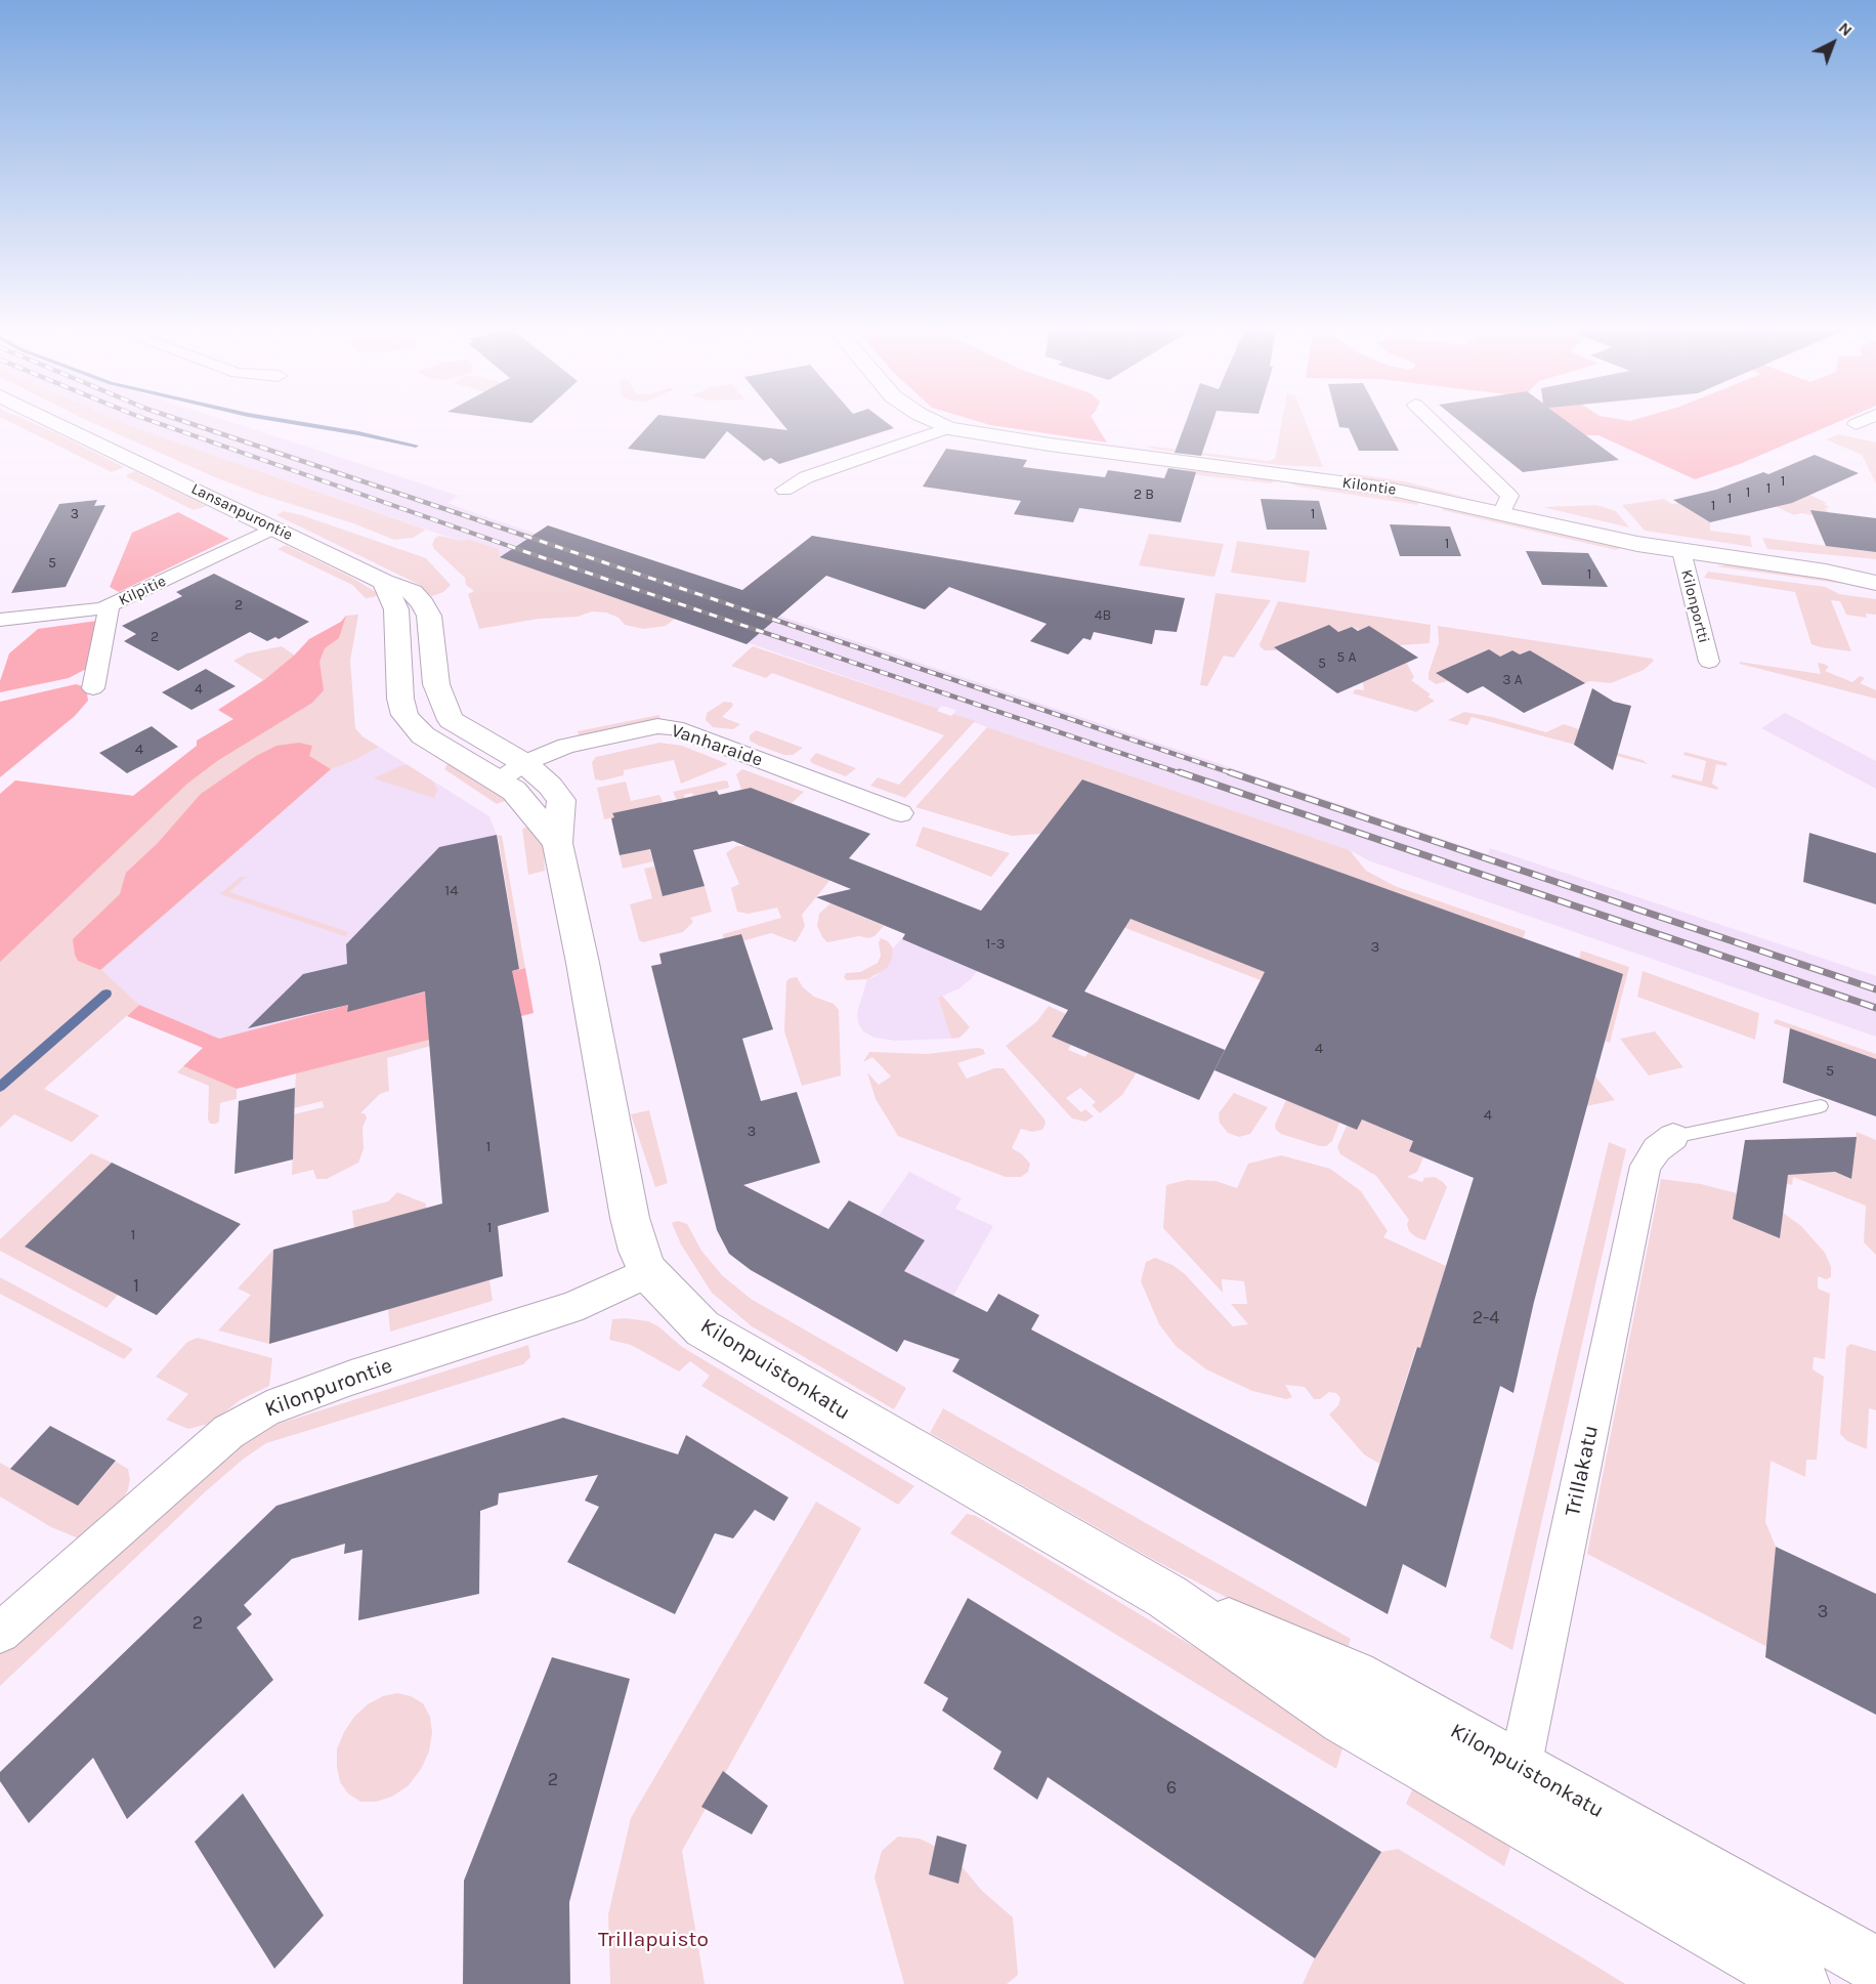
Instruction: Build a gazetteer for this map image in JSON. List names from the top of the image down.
{
  "streets": {
    "street": [
      "Kilontie",
      "Lansanpurontie",
      "Kilpitie",
      "Kilonportti",
      "Vanharaide",
      "Kilonpuistonkatu",
      "Kilonpurontie",
      "Trillakatu"
    ]
  },
  "crossings": [
    ["Kilontie", "Kilonportti"],
    ["Lansanpurontie", "Kilpitie"],
    ["Lansanpurontie", "Vanharaide"],
    ["Lansanpurontie", "Kilonpuistonkatu"],
    ["Kilonpuistonkatu", "Kilonpurontie"],
    ["Kilonpuistonkatu", "Trillakatu"]
  ],
  "parks": ["Trillapuisto"],
  "house_numbers": [
    "1",
    "1",
    "1",
    "2 B",
    "1",
    "1",
    "3",
    "1",
    "1",
    "5",
    "1",
    "2",
    "4B",
    "2",
    "5 A",
    "5",
    "3 A",
    "4",
    "4",
    "14",
    "1-3",
    "3",
    "4",
    "5",
    "4",
    "3",
    "1",
    "1",
    "1",
    "1",
    "2-4",
    "3",
    "2",
    "2",
    "6"
  ],
  "north": "top right"
}
